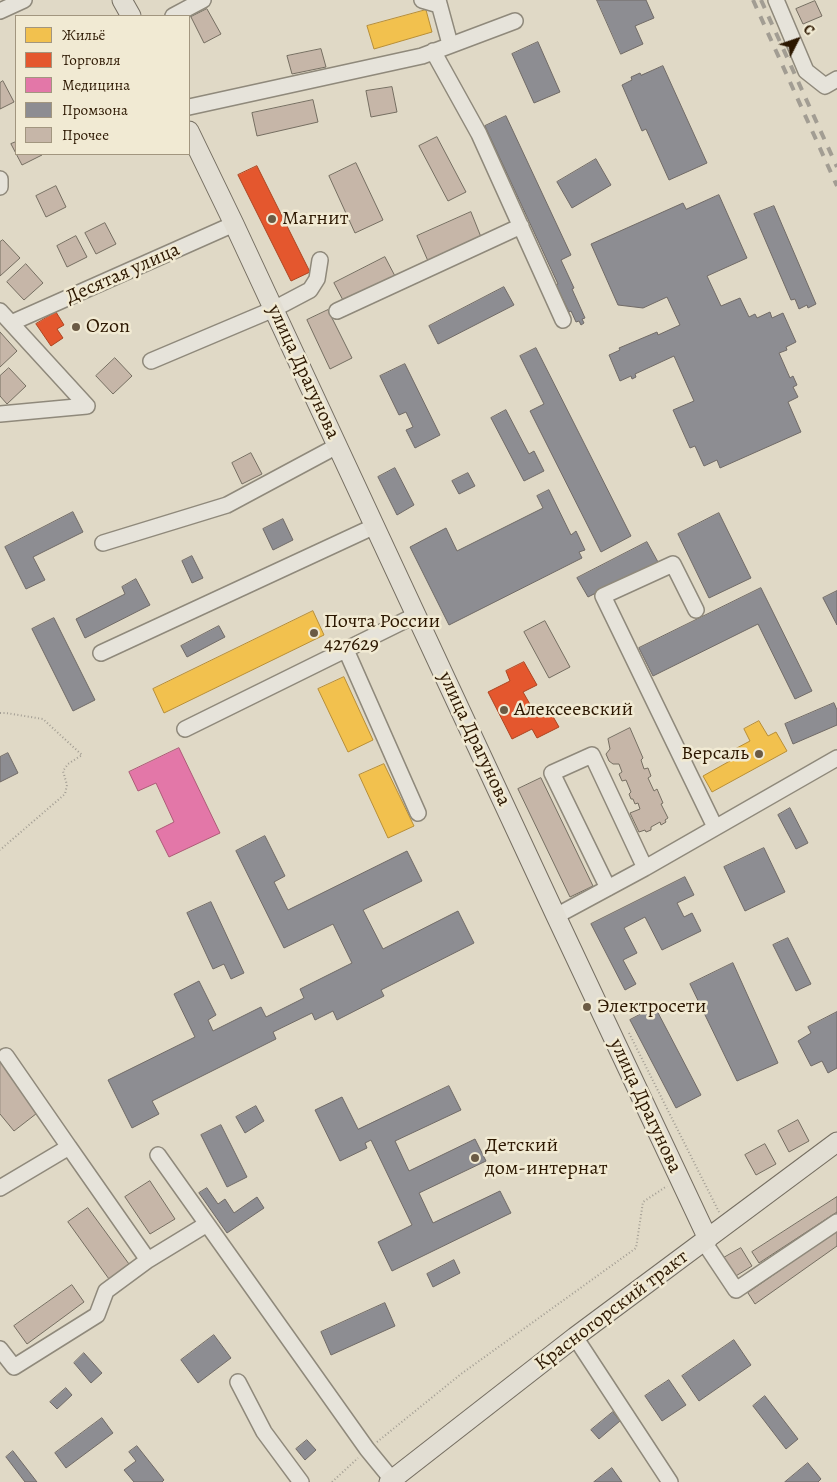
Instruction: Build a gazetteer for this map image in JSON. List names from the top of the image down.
{
  "streets": {
    "main road": ["улица Драгунова", "Красногорский тракт"],
    "street": ["Десятая улица"]
  },
  "crossings": [
    ["Десятая улица", "улица Драгунова"],
    ["улица Драгунова", "Красногорский тракт"]
  ],
  "places": [
    "Магнит",
    "Ozon",
    "Почта России 427629",
    "Алексеевский",
    "Версаль",
    "Электросети",
    "Детский дом-интернат"
  ],
  "legend": [
    "Жильё",
    "Торговля",
    "Медицина",
    "Промзона",
    "Прочее"
  ],
  "north": "top right"
}
